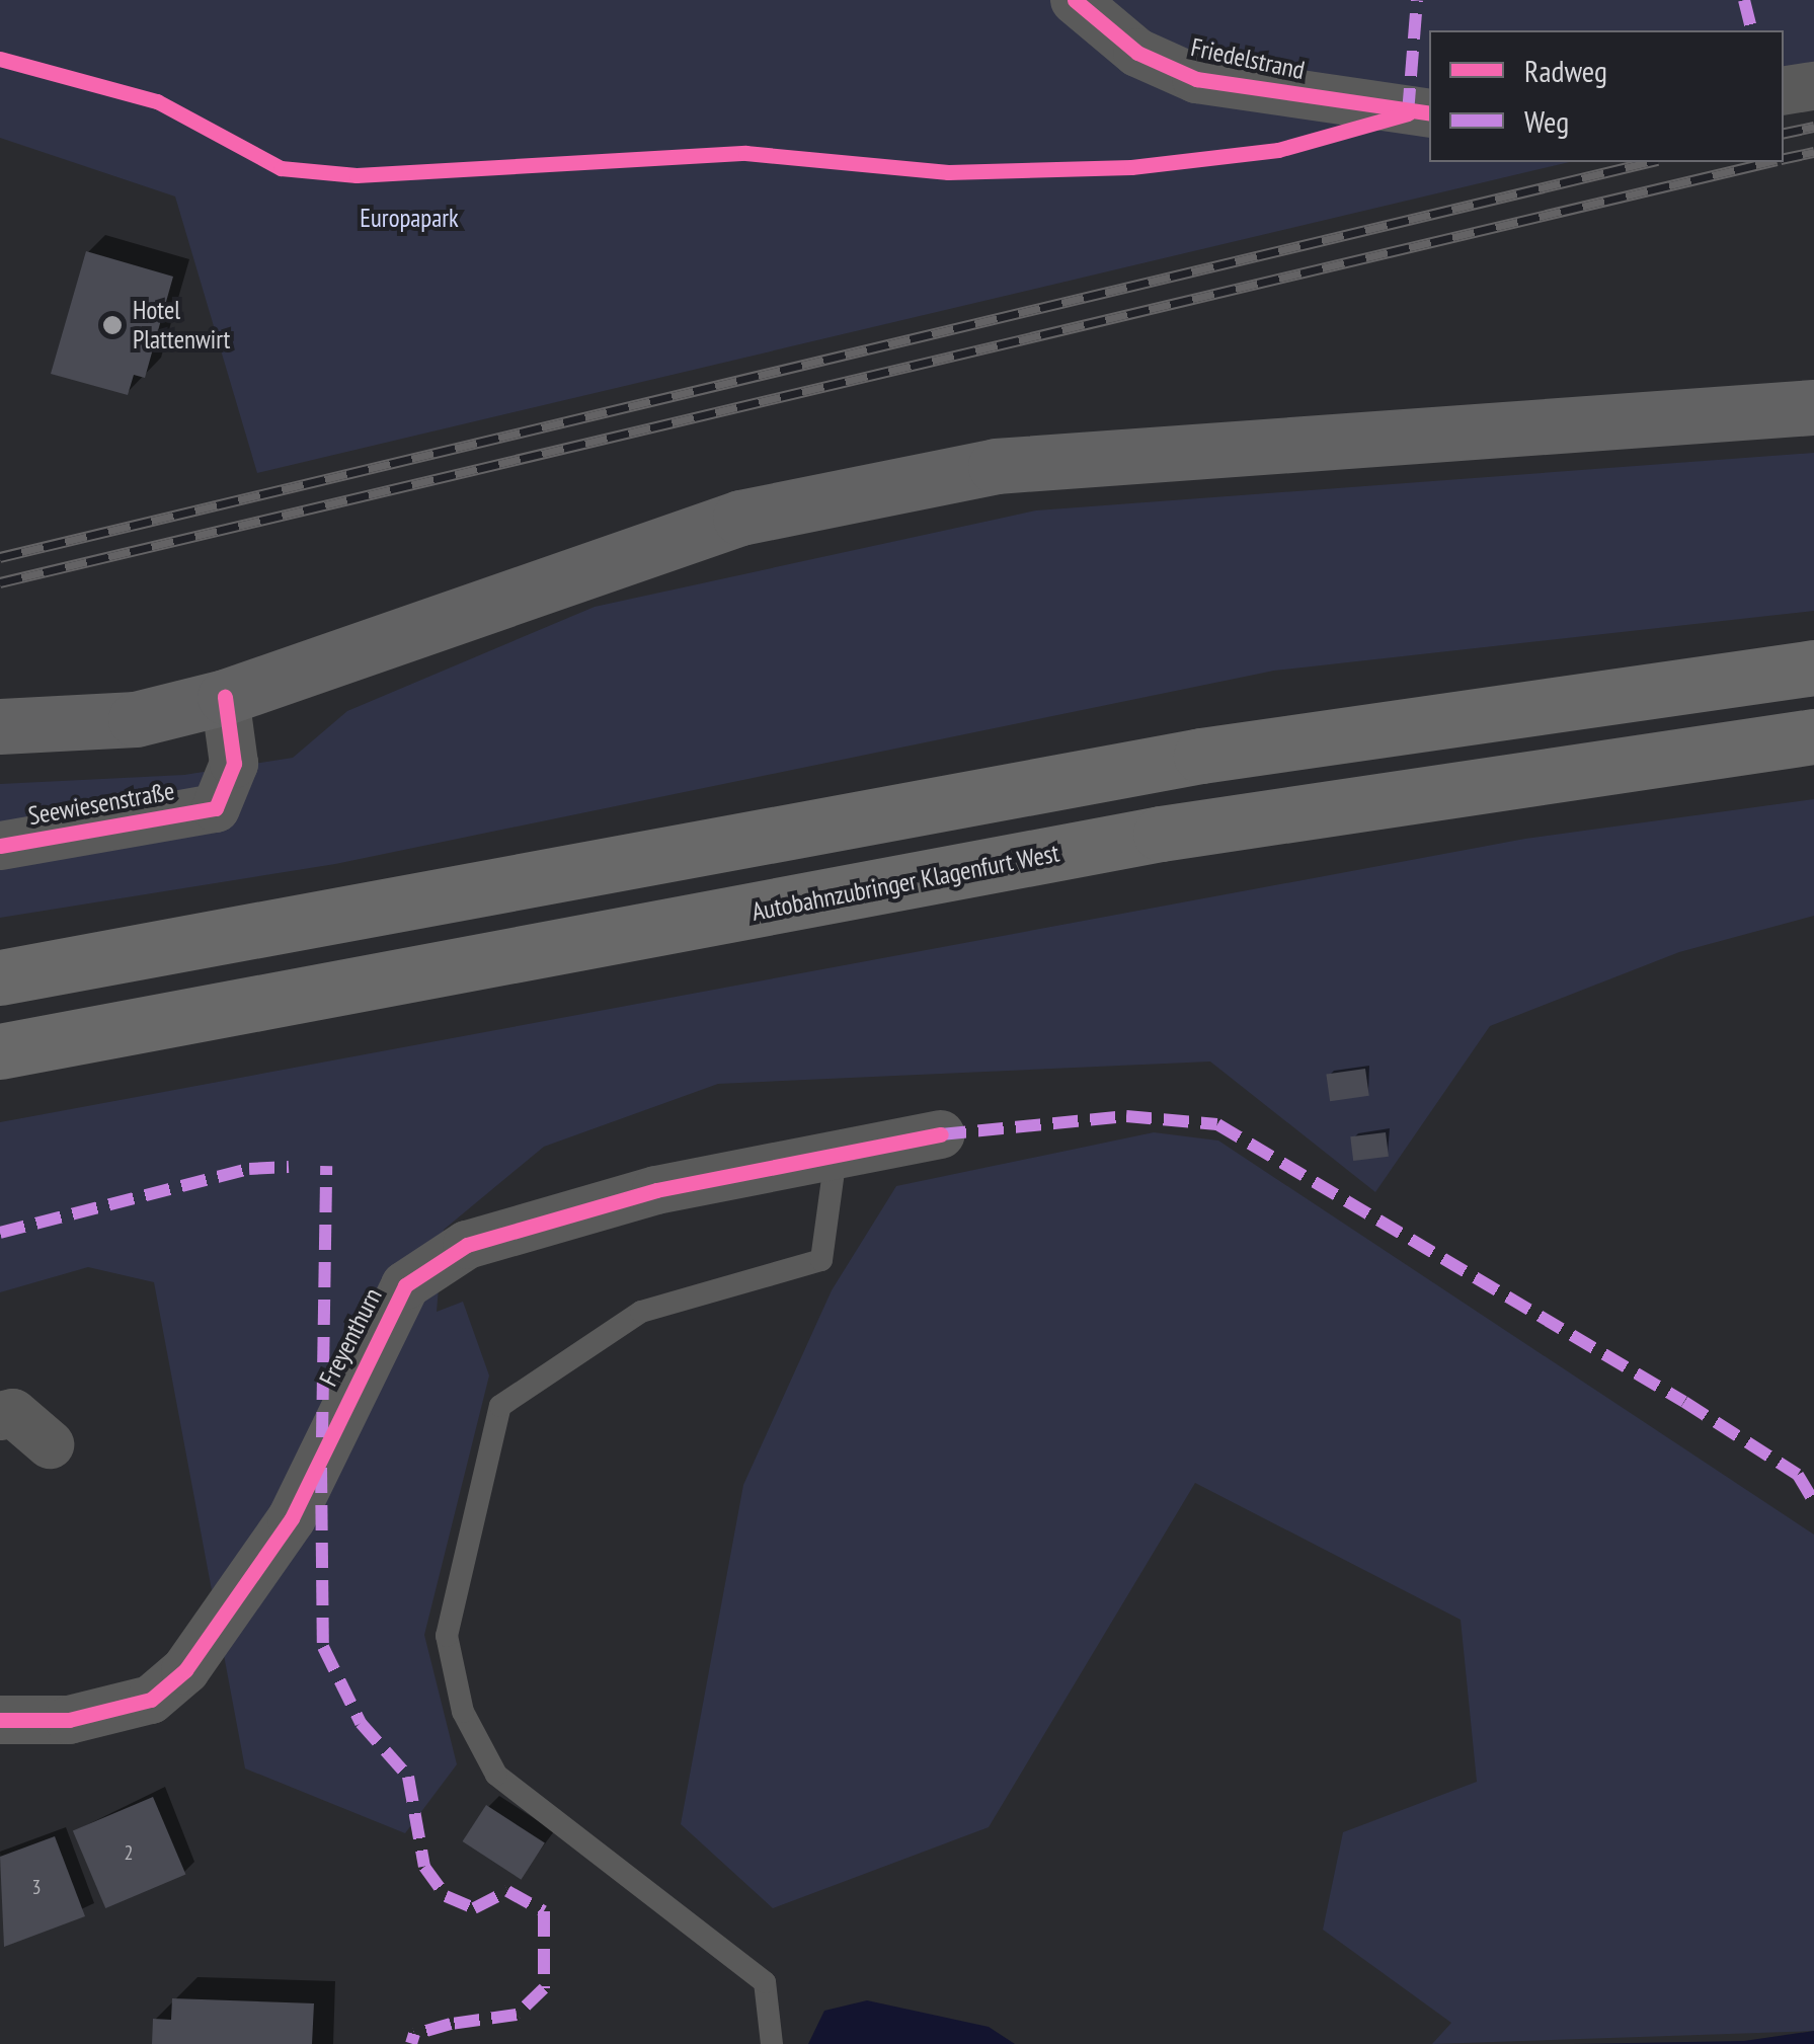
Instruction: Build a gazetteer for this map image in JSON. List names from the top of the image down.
{
  "streets": {
    "highway": ["Autobahnzubringer Klagenfurt West"],
    "street": ["Friedelstrand", "Seewiesenstraße", "Freyenthurn"]
  },
  "parks": ["Europapark"],
  "places": ["Hotel Plattenwirt"],
  "house_numbers": ["2", "3"],
  "legend": ["Radweg", "Weg"]
}
